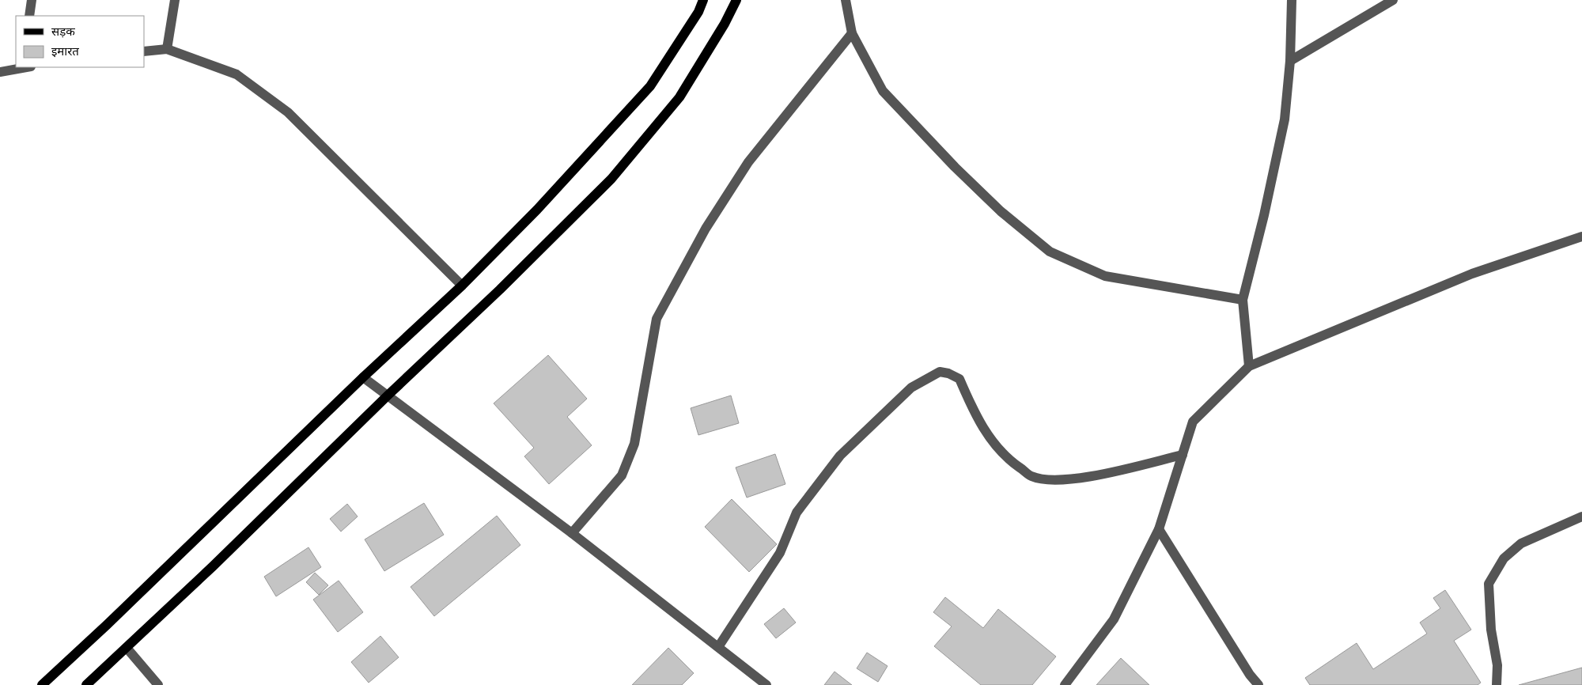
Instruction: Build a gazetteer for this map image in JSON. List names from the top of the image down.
{
  "legend": ["सड़क", "इमारत"]
}
